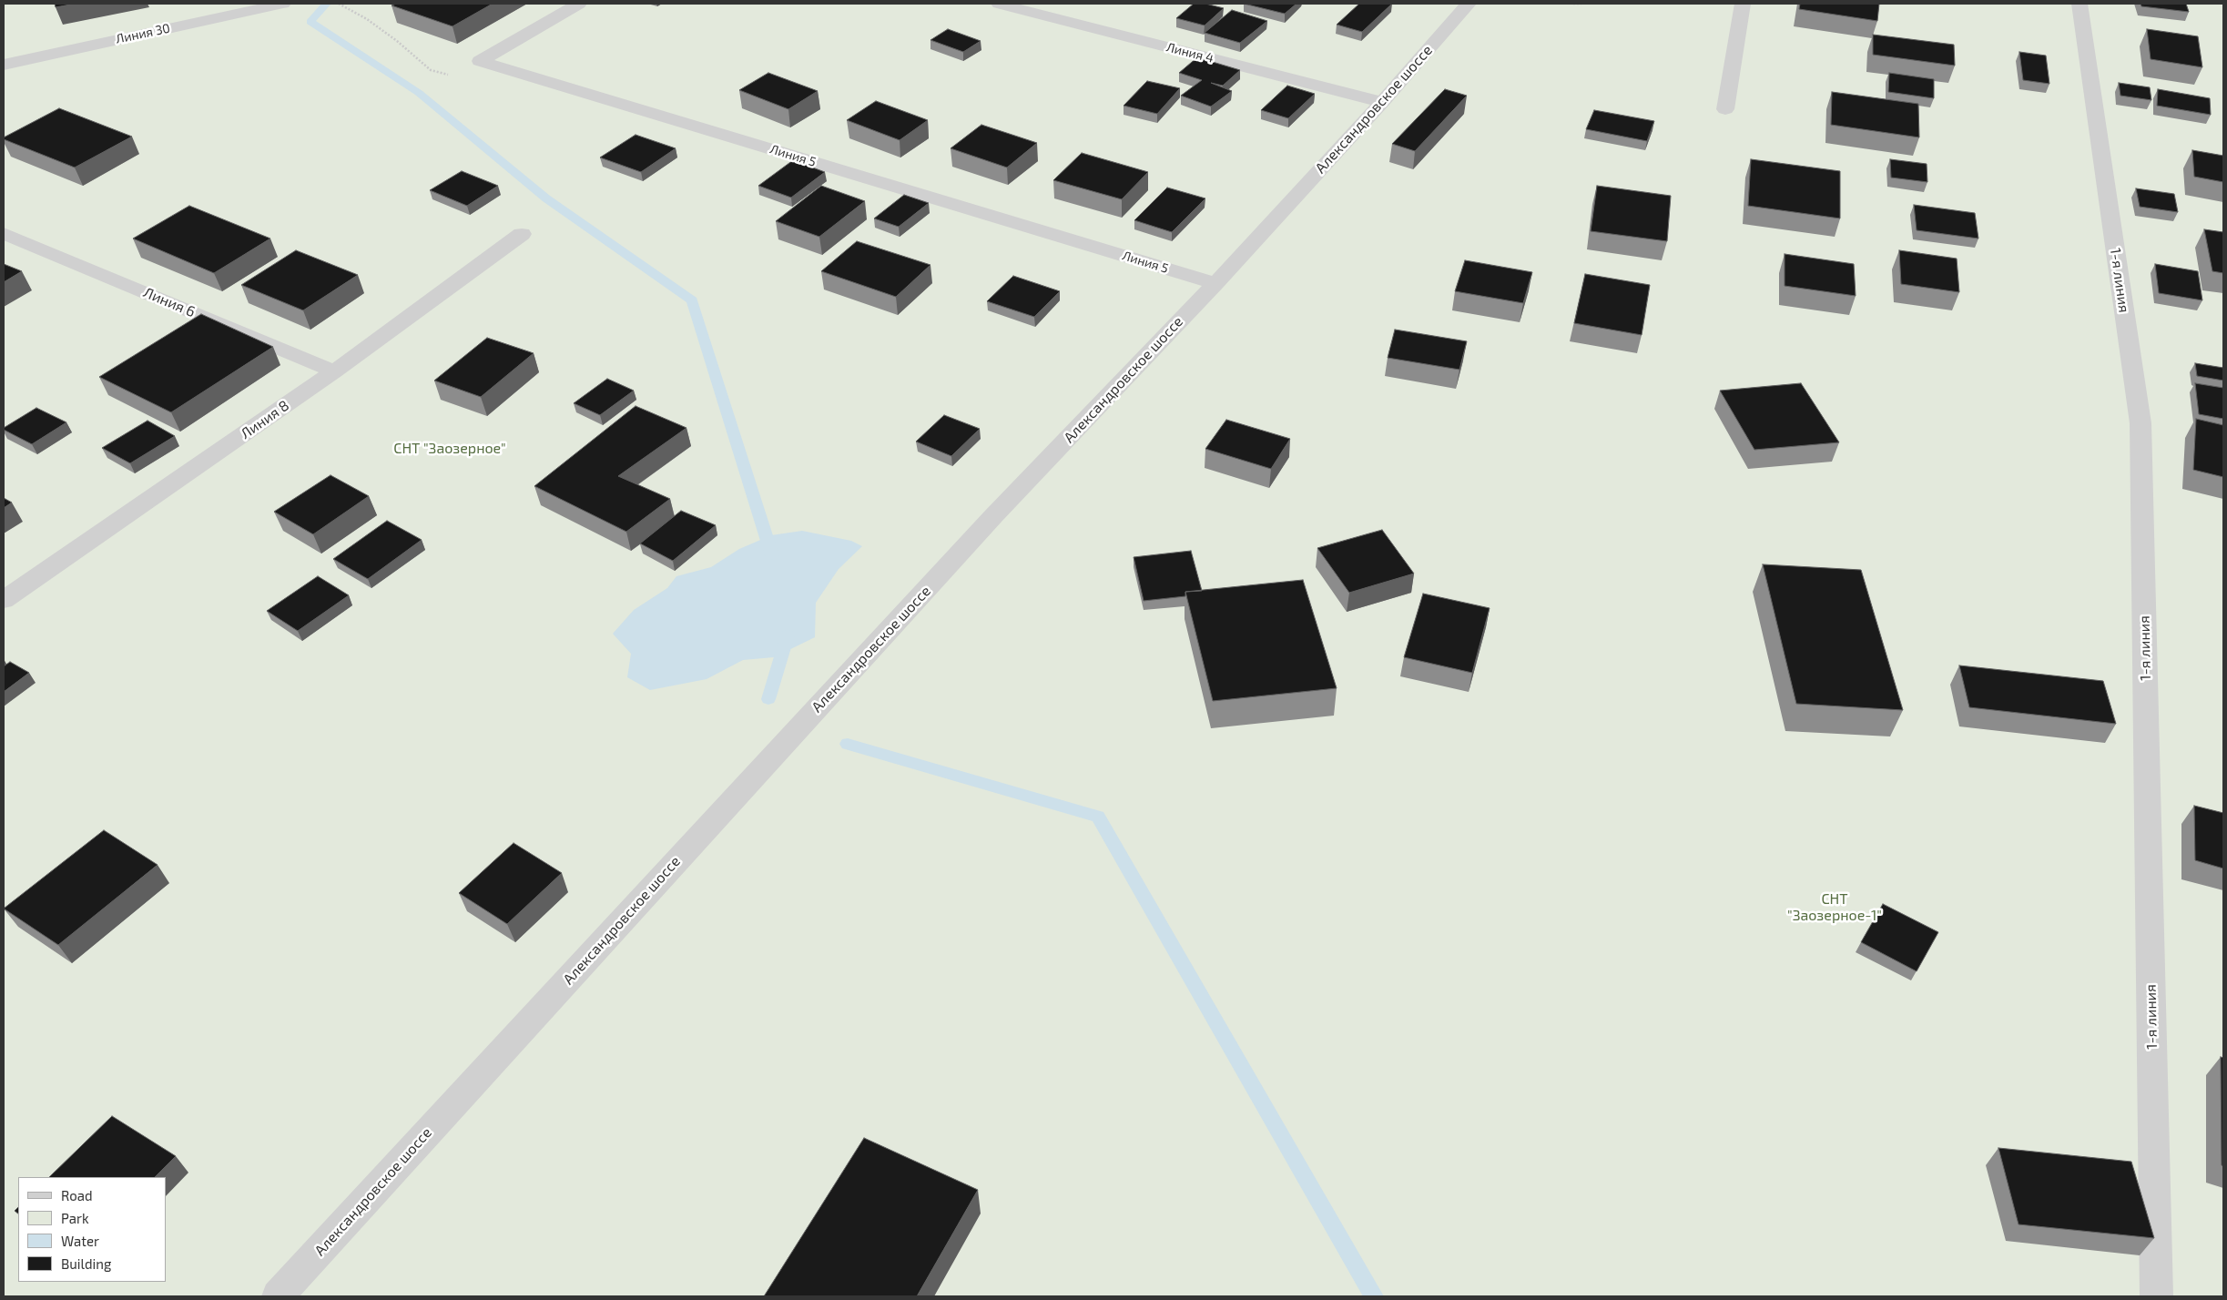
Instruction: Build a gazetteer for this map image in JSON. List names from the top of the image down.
{
  "streets": {
    "street": [
      "Линия 30",
      "Линия 4",
      "Александровское шоссе",
      "Линия 5",
      "1-я линия",
      "Линия 6",
      "Линия 8"
    ]
  },
  "crossings": [
    ["Линия 4", "Александровское шоссе"],
    ["Александровское шоссе", "Линия 5"],
    ["Линия 6", "Линия 8"]
  ],
  "parks": ["СНТ \"Заозерное\"", "СНТ \"Заозерное-1\""],
  "legend": [
    "Road",
    "Park",
    "Water",
    "Building"
  ]
}
